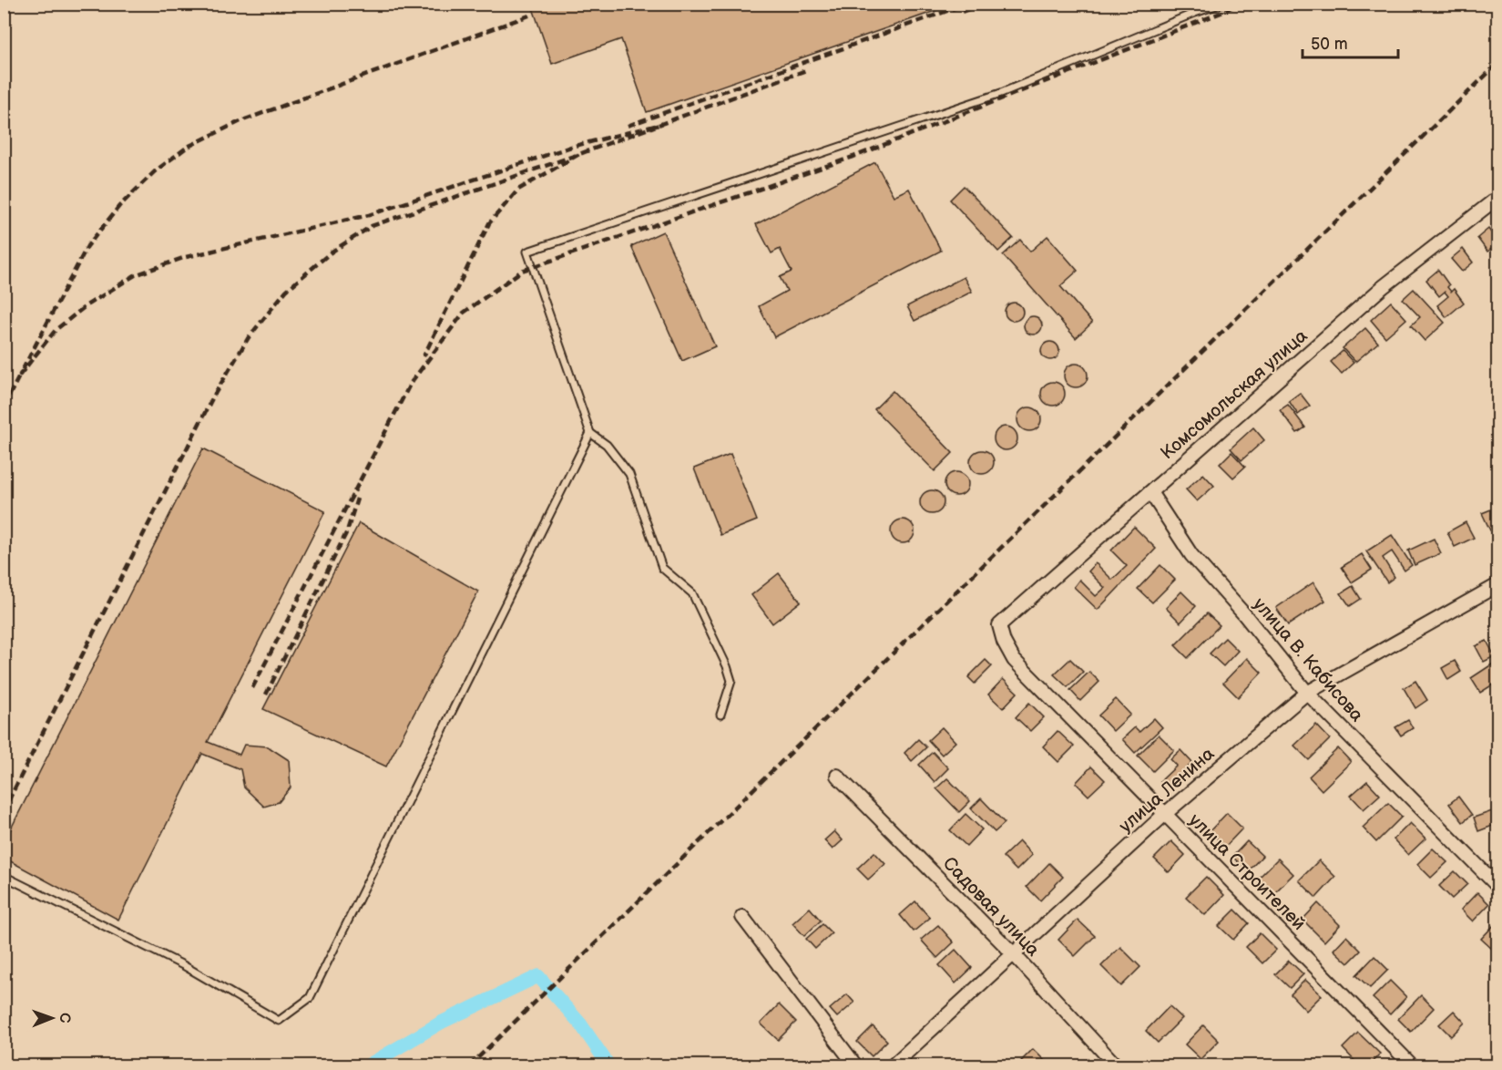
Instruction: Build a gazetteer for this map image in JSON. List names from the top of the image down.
{
  "streets": {
    "street": [
      "Комсомольская улица",
      "улица В. Кабисова",
      "улица Ленина",
      "улица Строителей",
      "Садовая улица"
    ]
  },
  "crossings": [
    ["Комсомольская улица", "улица В. Кабисова"],
    ["Комсомольская улица", "улица Строителей"],
    ["улица В. Кабисова", "улица Ленина"],
    ["улица Ленина", "улица Строителей"],
    ["улица Ленина", "Садовая улица"]
  ],
  "scale_bar": "50 m",
  "north": "right"
}
